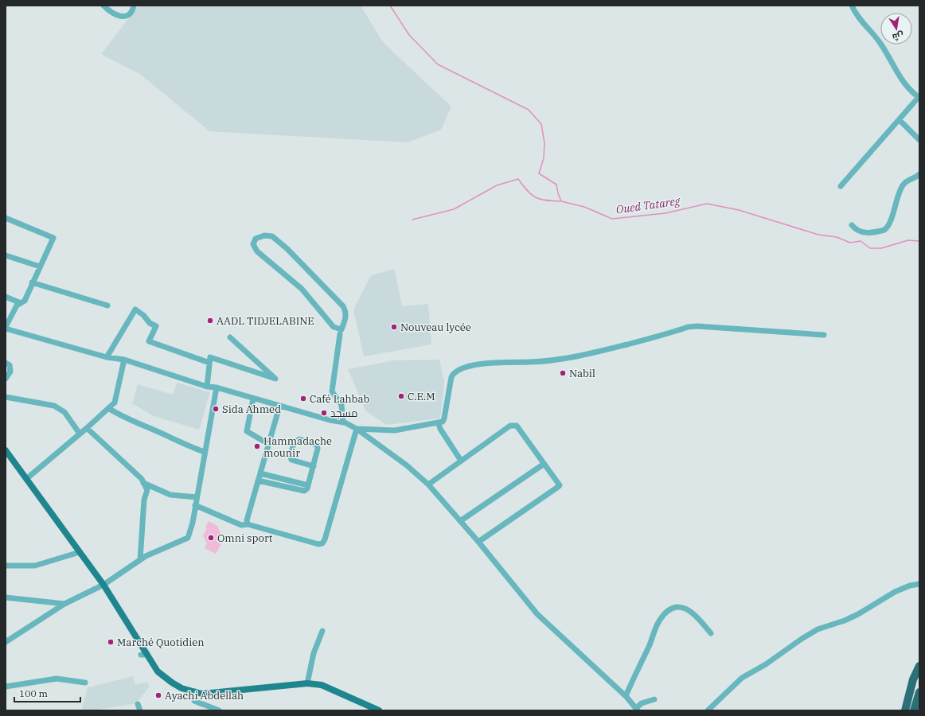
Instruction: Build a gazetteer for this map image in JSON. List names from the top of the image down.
{
  "water": ["Oued Tatareg"],
  "places": [
    "AADL TIDJELABINE",
    "Nouveau lycée",
    "Nabil",
    "C.E.M",
    "Café Lahbab",
    "Sida Ahmed",
    "مسجد",
    "Hammadache mounir",
    "Omni sport",
    "Marché Quotidien",
    "Ayachi Abdellah"
  ],
  "scale_bar": "100 m",
  "north": "bottom"
}
